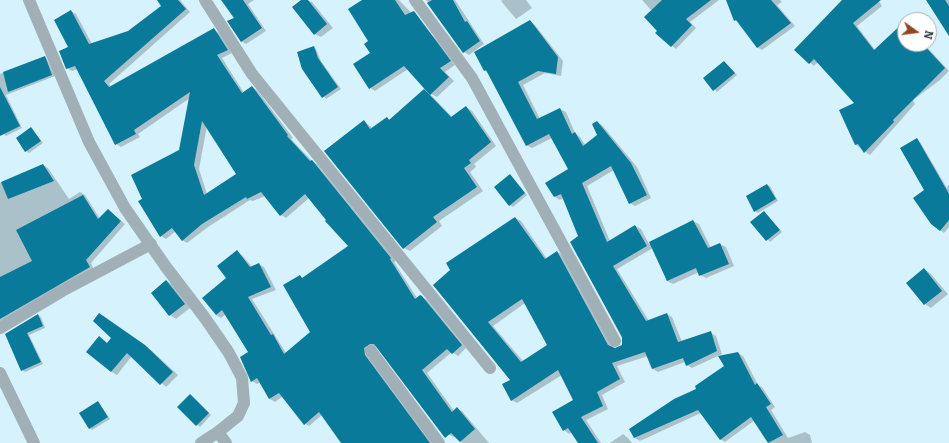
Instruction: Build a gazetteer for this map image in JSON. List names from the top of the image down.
{
  "north": "right"
}
